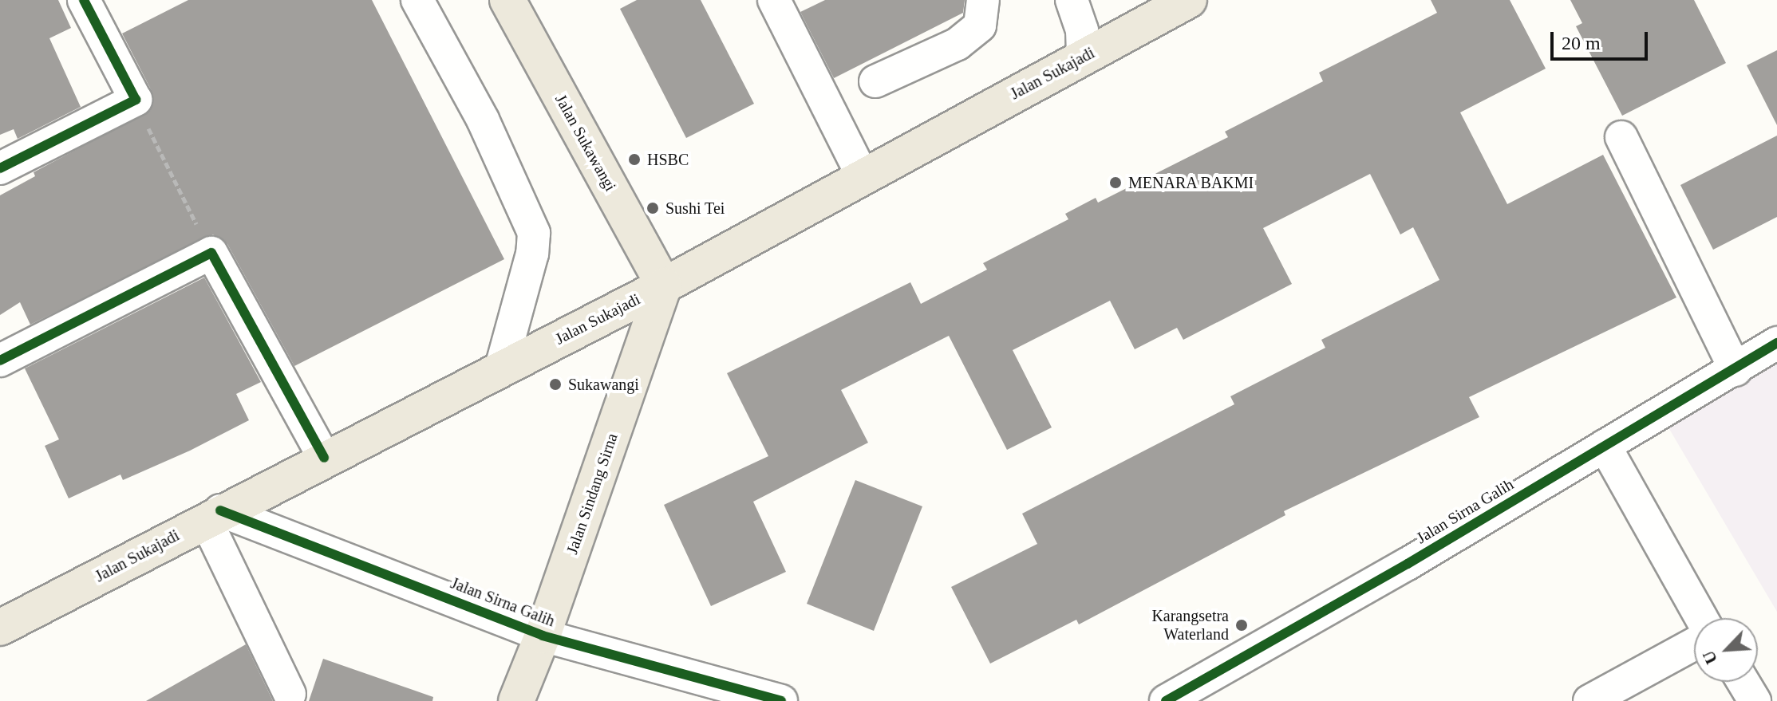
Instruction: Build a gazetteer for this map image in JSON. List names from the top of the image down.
{
  "streets": {
    "main road": ["Jalan Sukajadi", "Jalan Sukawangi", "Jalan Sindang Sirna"],
    "street": ["Jalan Sirna Galih"]
  },
  "crossings": [
    ["Jalan Sukajadi", "Jalan Sukawangi"],
    ["Jalan Sukajadi", "Jalan Sindang Sirna"],
    ["Jalan Sukajadi", "Jalan Sirna Galih"],
    ["Jalan Sukawangi", "Jalan Sindang Sirna"],
    ["Jalan Sindang Sirna", "Jalan Sirna Galih"]
  ],
  "places": [
    "HSBC",
    "MENARA BAKMI",
    "Sushi Tei",
    "Sukawangi",
    "Karangsetra Waterland"
  ],
  "scale_bar": "20 m",
  "north": "bottom left"
}
